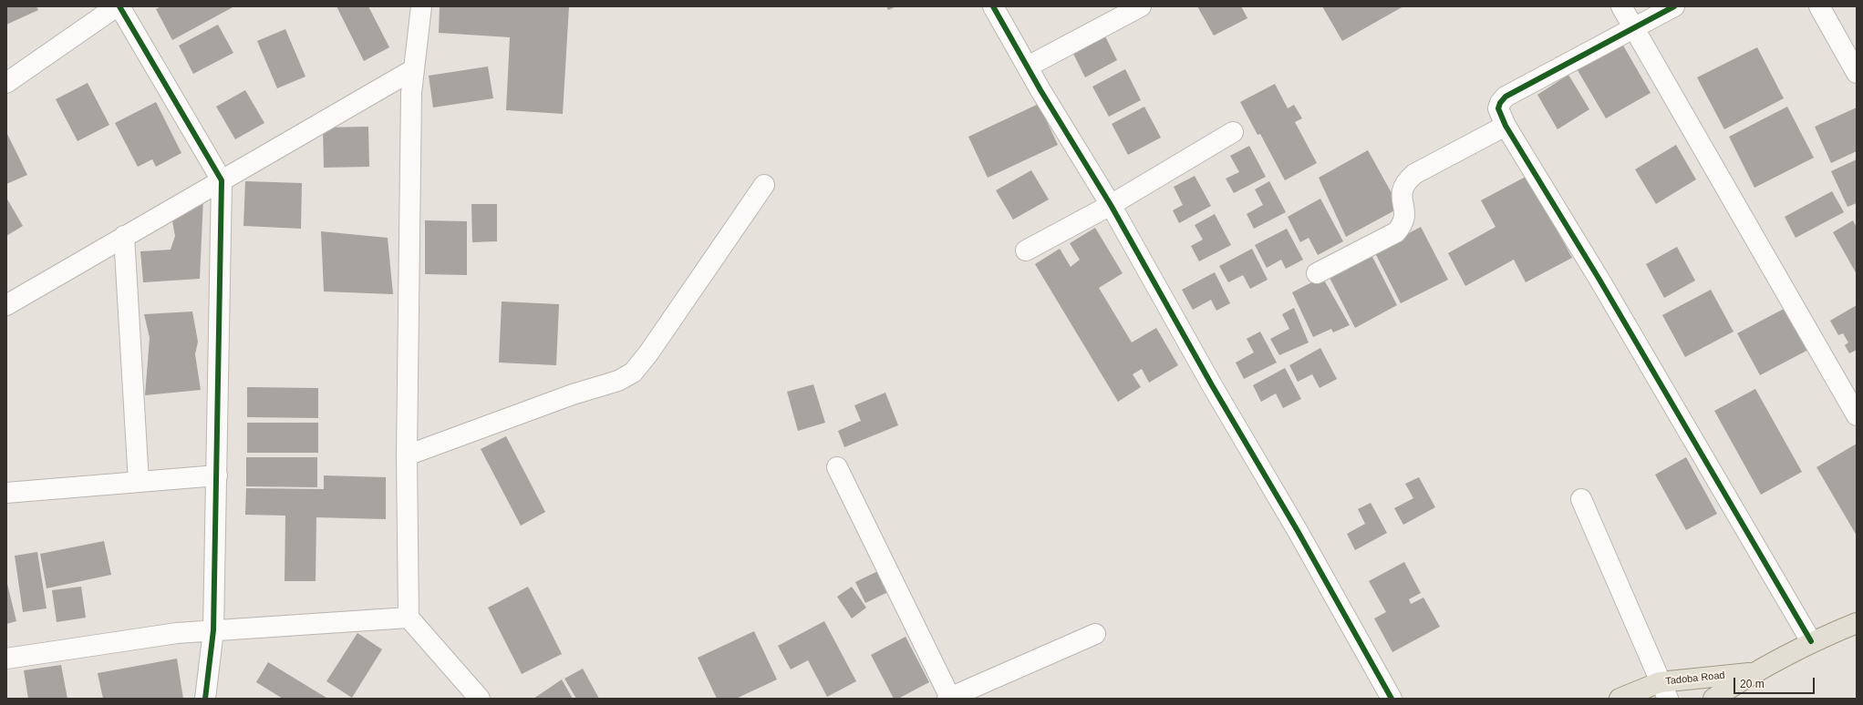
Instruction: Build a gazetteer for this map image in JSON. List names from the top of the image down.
{
  "streets": {
    "main road": ["Tadoba Road"]
  },
  "scale_bar": "20 m"
}
